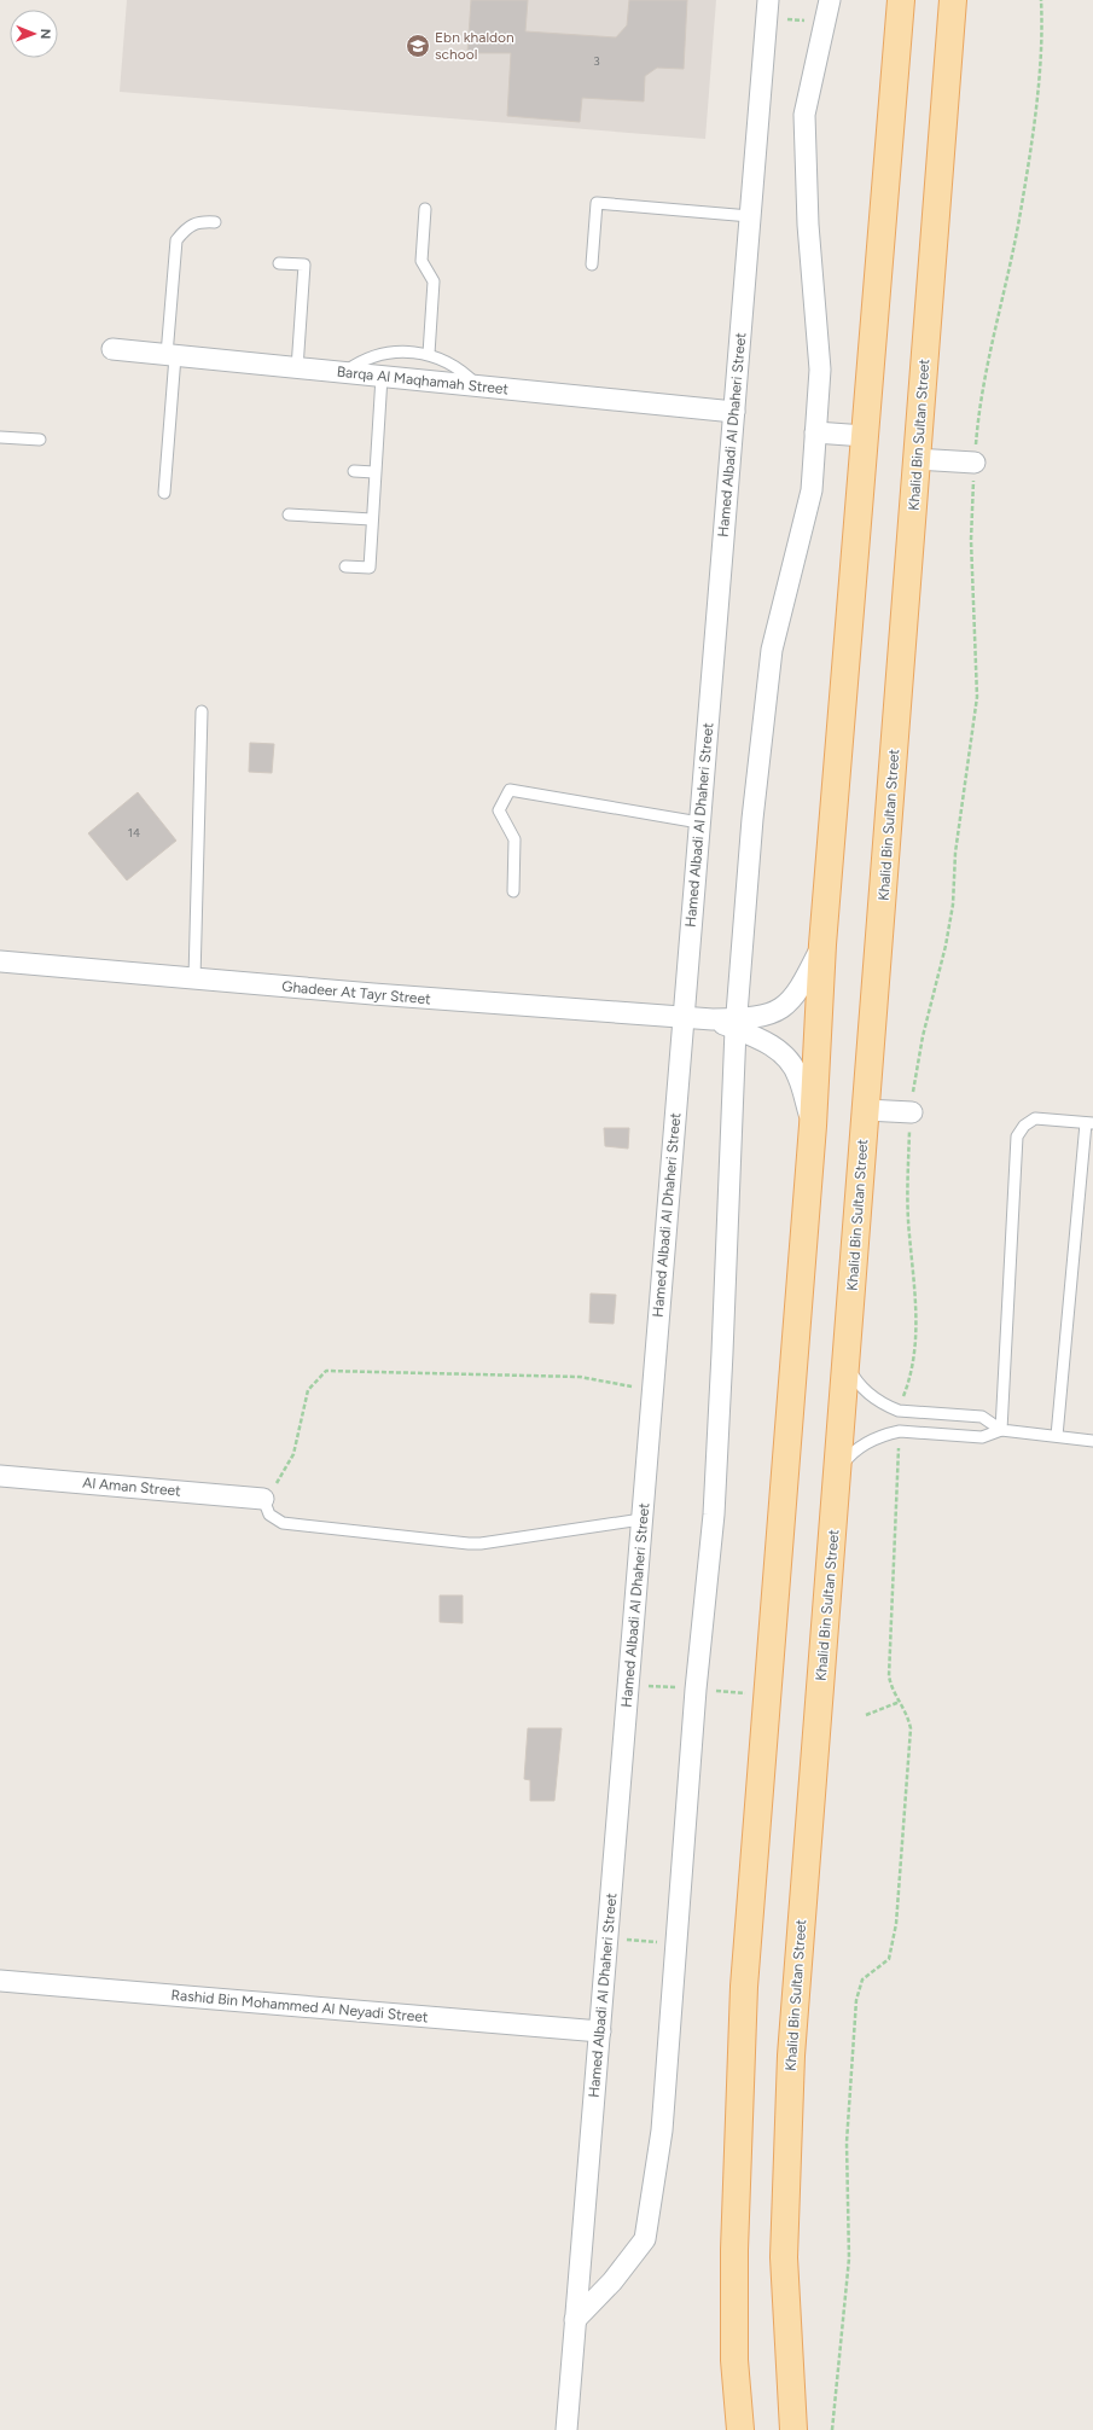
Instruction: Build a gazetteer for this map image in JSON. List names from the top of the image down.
{
  "streets": {
    "main road": ["Khalid Bin Sultan Street"],
    "street": [
      "Barqa Al Maqhamah Street",
      "Hamed Albadi Al Dhaheri Street",
      "Ghadeer At Tayr Street",
      "Al Aman Street",
      "Rashid Bin Mohammed Al Neyadi Street"
    ]
  },
  "crossings": [
    ["Barqa Al Maqhamah Street", "Hamed Albadi Al Dhaheri Street"],
    ["Hamed Albadi Al Dhaheri Street", "Ghadeer At Tayr Street"],
    ["Hamed Albadi Al Dhaheri Street", "Rashid Bin Mohammed Al Neyadi Street"]
  ],
  "places": {
    "school or university": ["Ebn khaldon school"]
  },
  "house_numbers": ["3", "14"],
  "north": "right"
}
